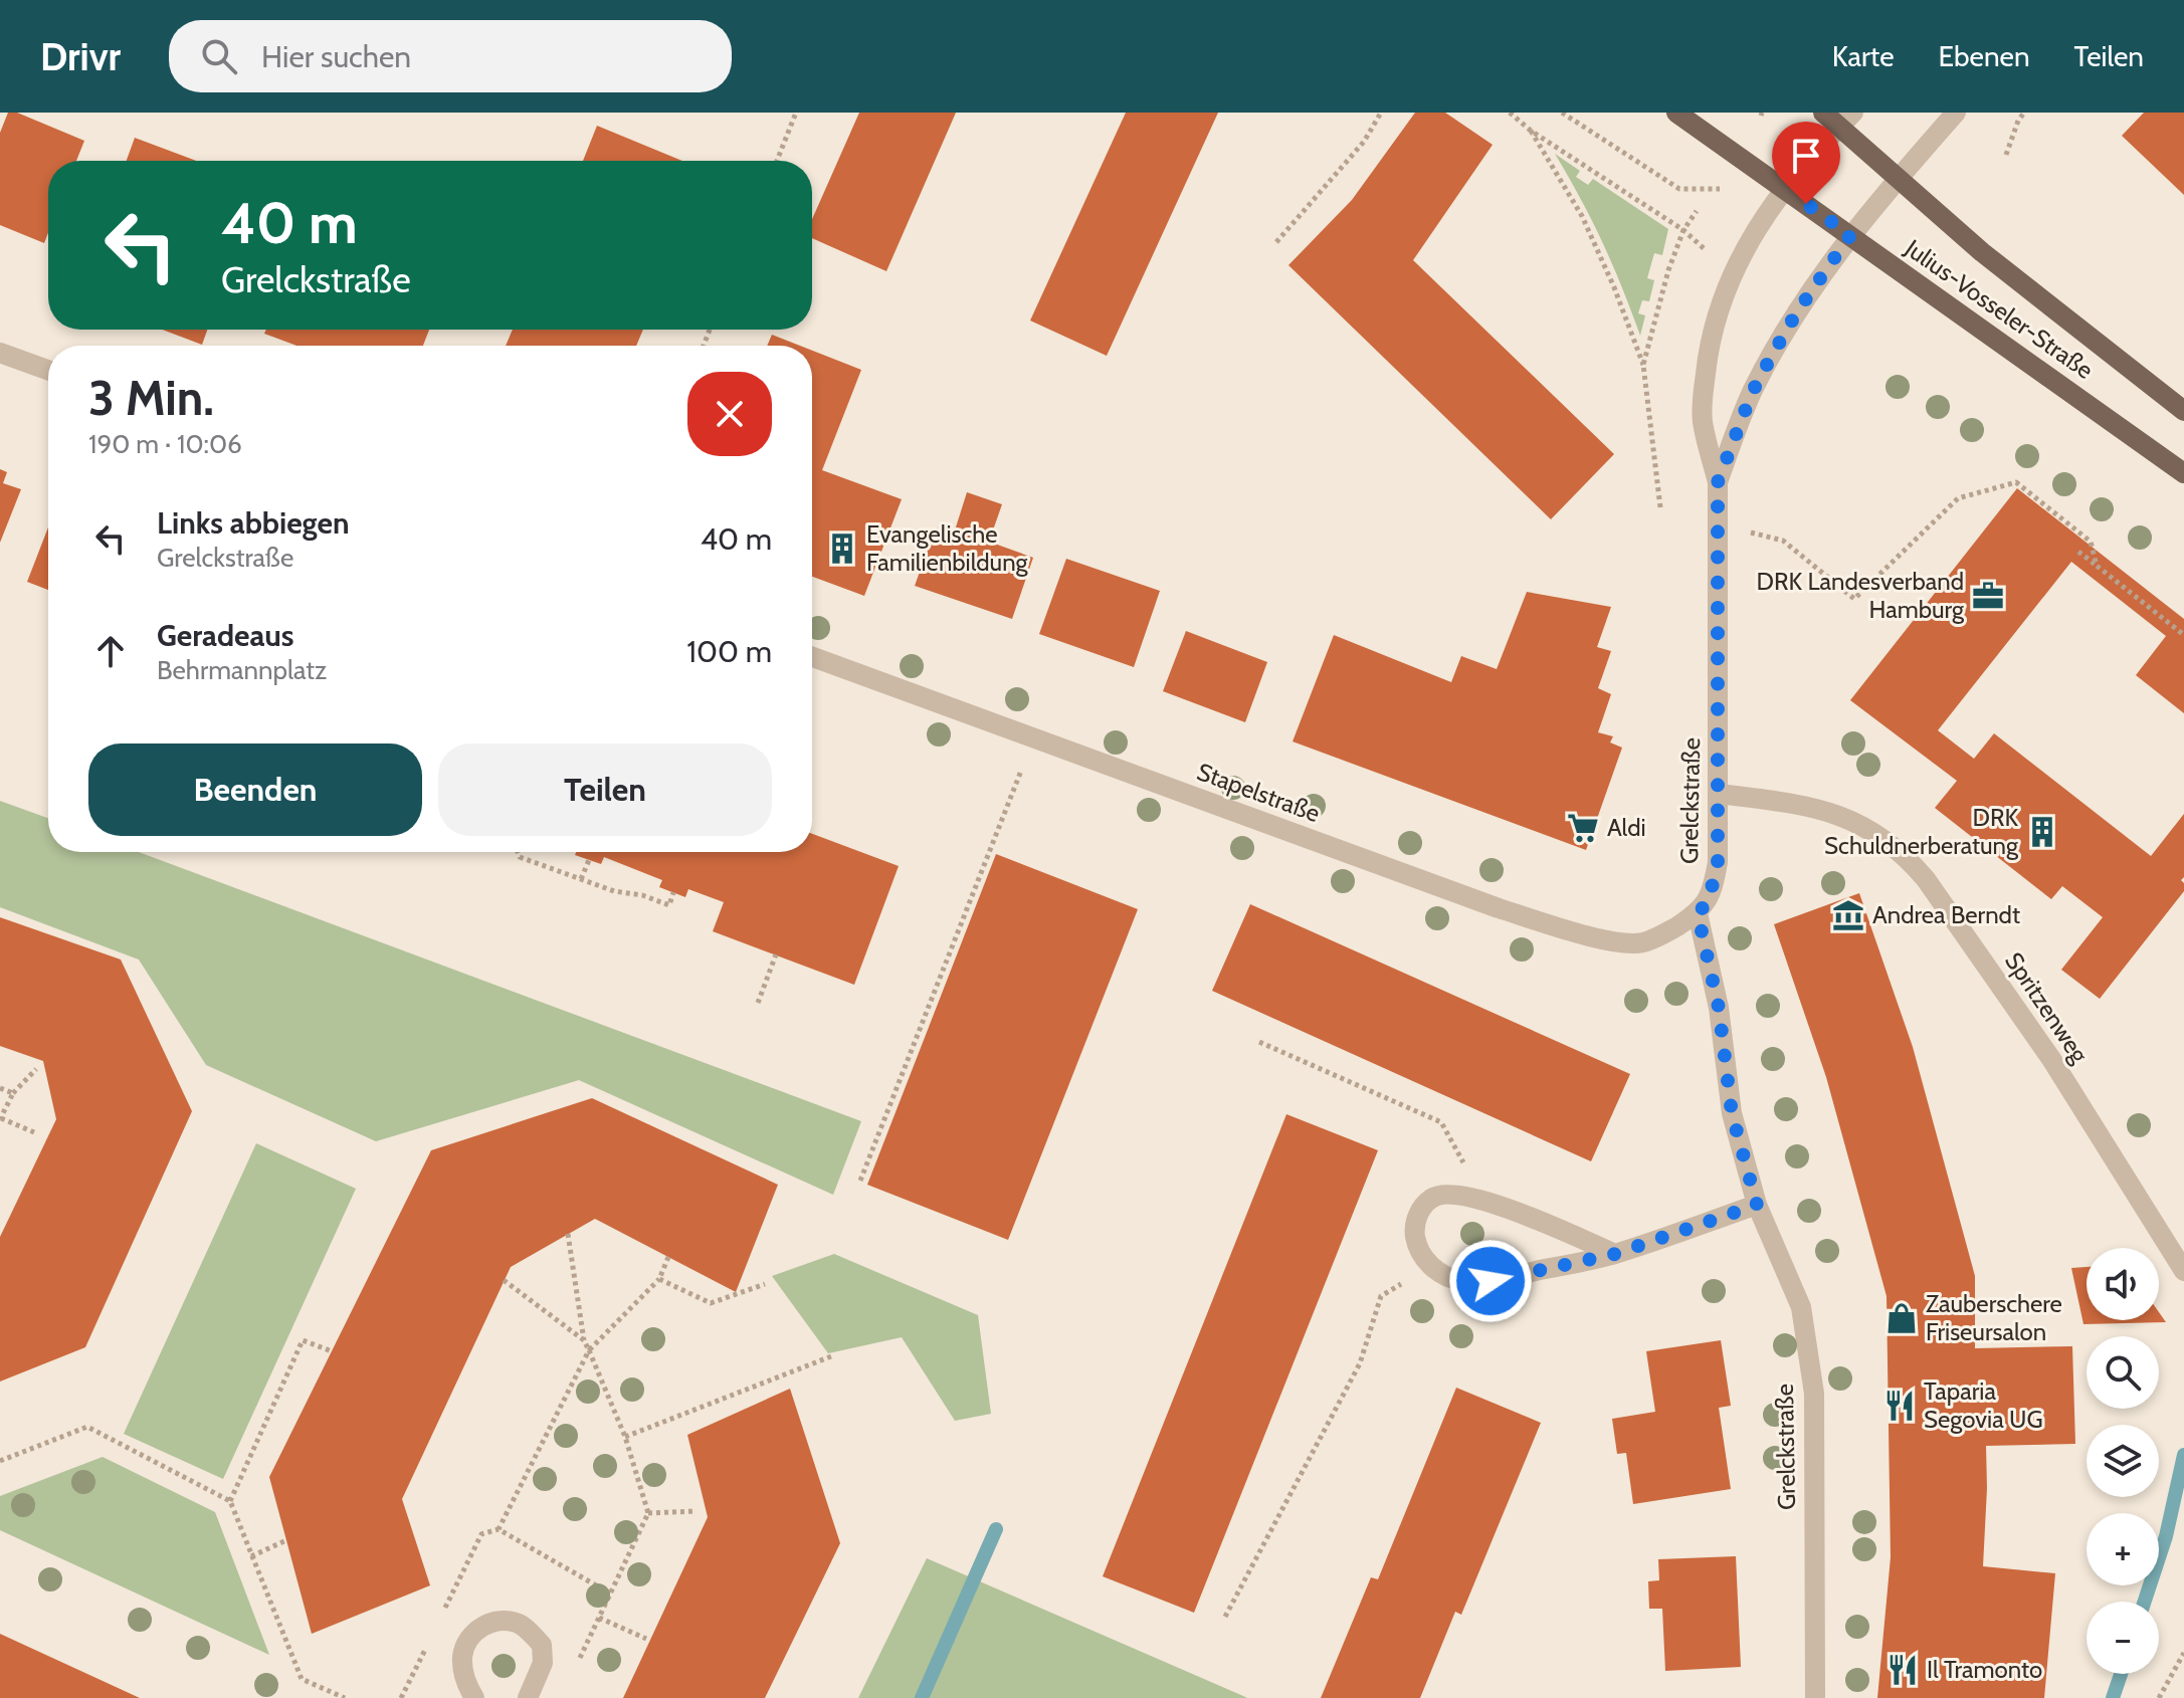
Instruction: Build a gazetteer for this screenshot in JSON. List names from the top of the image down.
{
  "streets": {
    "main road": ["Julius-Vosseler-Straße"],
    "street": ["Stapelstraße", "Grelckstraße", "Spritzenweg"]
  },
  "crossings": [
    ["Stapelstraße", "Grelckstraße"],
    ["Grelckstraße", "Spritzenweg"]
  ],
  "places": {
    "building": ["Evangelische Familienbildung", "DRK Schuldnerberatung"],
    "office": ["DRK Landesverband Hamburg"],
    "supermarket": ["Aldi"],
    "museum": ["Andrea Berndt"],
    "shop": ["Zauberschere Friseursalon"],
    "restaurant": ["Taparia Segovia UG", "Il Tramonto"]
  },
  "page": {
    "header": "Drivr",
    "search": "Hier suchen",
    "nav": ["Karte", "Ebenen", "Teilen"],
    "turn": ["40 m", "Grelckstraße"],
    "heading": ["3 Min.", "190 m · 10:06"],
    "list": [
      {
        "name": "Links abbiegen",
        "note": "Grelckstraße",
        "value": "40 m"
      },
      {
        "name": "Geradeaus",
        "note": "Behrmannplatz",
        "value": "100 m"
      }
    ],
    "buttons": ["Beenden", "Teilen"],
    "map_buttons": ["+", "−"]
  }
}
